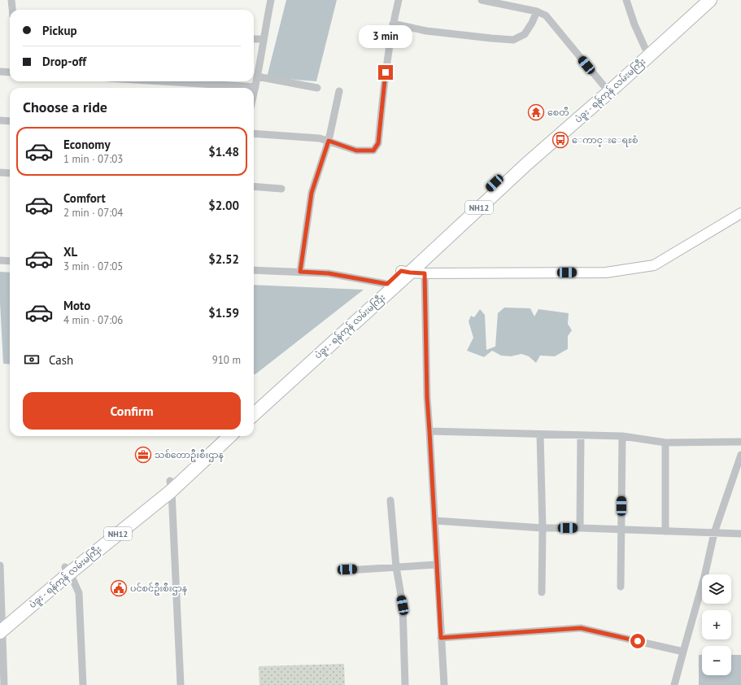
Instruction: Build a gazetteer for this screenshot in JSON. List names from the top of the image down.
{
  "streets": {
    "highway": ["ပဲခူး - ရန်ကုန် လမ်းမကြီး", "NH12"]
  },
  "places": {
    "temple": ["စေတီ"],
    "bus stop": ["ေကာင္းေရႊစံ"],
    "office": ["သစ်တောဦးစီးဌာန"],
    "public building": ["ပင်စင်ဦးစီးဌာန"]
  },
  "page": {
    "banner": ["Pickup", "Drop-off"],
    "bubble": "3 min",
    "heading": "Choose a ride",
    "list": [
      {
        "name": "Economy",
        "note": "1 min · 07:03",
        "value": "$1.48"
      },
      {
        "name": "Comfort",
        "note": "2 min · 07:04",
        "value": "$2.00"
      },
      {
        "name": "XL",
        "note": "3 min · 07:05",
        "value": "$2.52"
      },
      {
        "name": "Moto",
        "note": "4 min · 07:06",
        "value": "$1.59"
      }
    ],
    "pay": ["Cash", "910 m"],
    "buttons": "Confirm",
    "map_buttons": ["+", "−"]
  }
}
